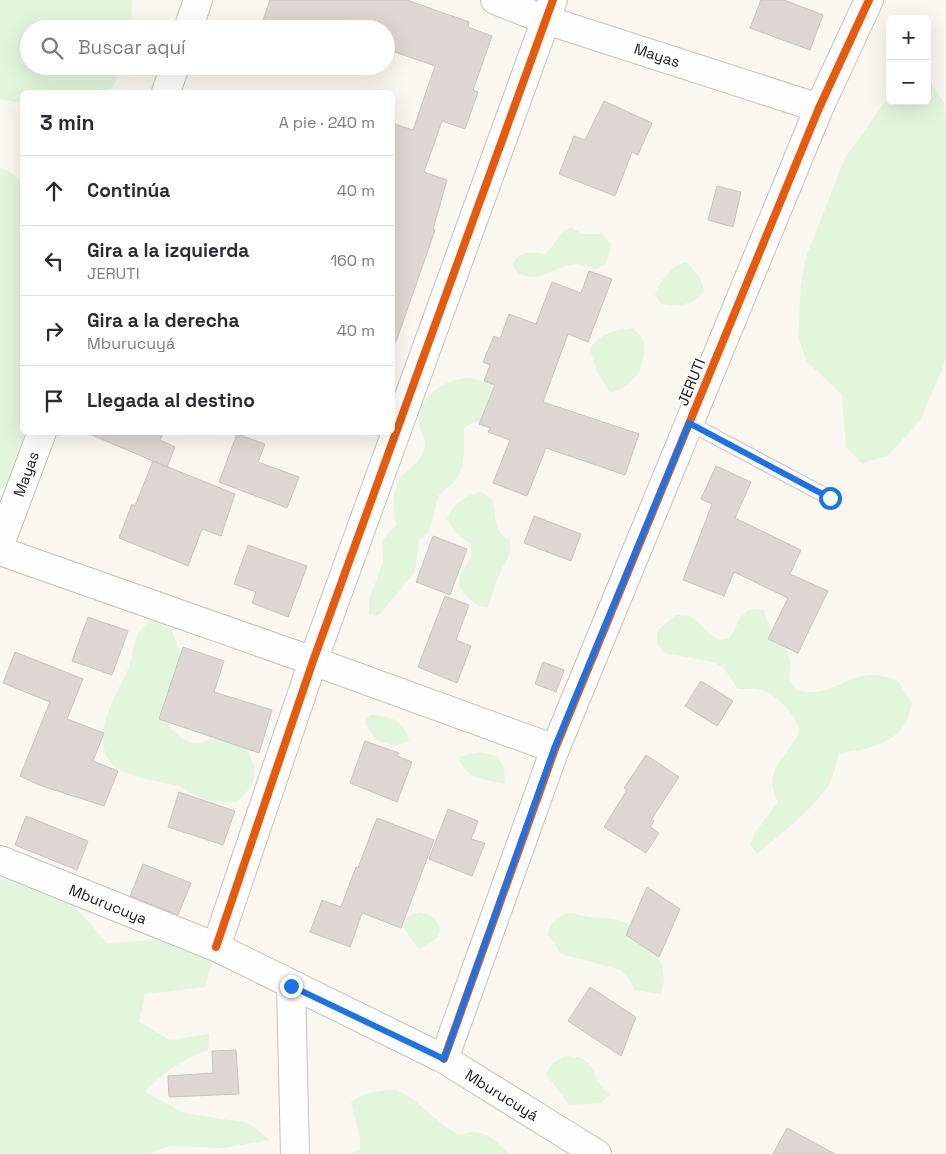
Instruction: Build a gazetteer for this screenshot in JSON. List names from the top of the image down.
{
  "streets": {
    "street": [
      "Mayas",
      "JERUTI",
      "Mburucuya",
      "Mburucuyá"
    ]
  },
  "crossings": [
    ["Mayas", "JERUTI"],
    ["JERUTI", "Mburucuyá"],
    ["Mburucuya", "Mburucuyá"]
  ],
  "page": {
    "map_buttons": ["+", "−"],
    "search": "Buscar aquí",
    "heading": ["3 min", "A pie · 240 m"],
    "list": [
      ["Continúa", "40 m"],
      ["Gira a la izquierda", "JERUTI", "160 m"],
      ["Gira a la derecha", "Mburucuyá", "40 m"],
      "Llegada al destino"
    ]
  }
}
